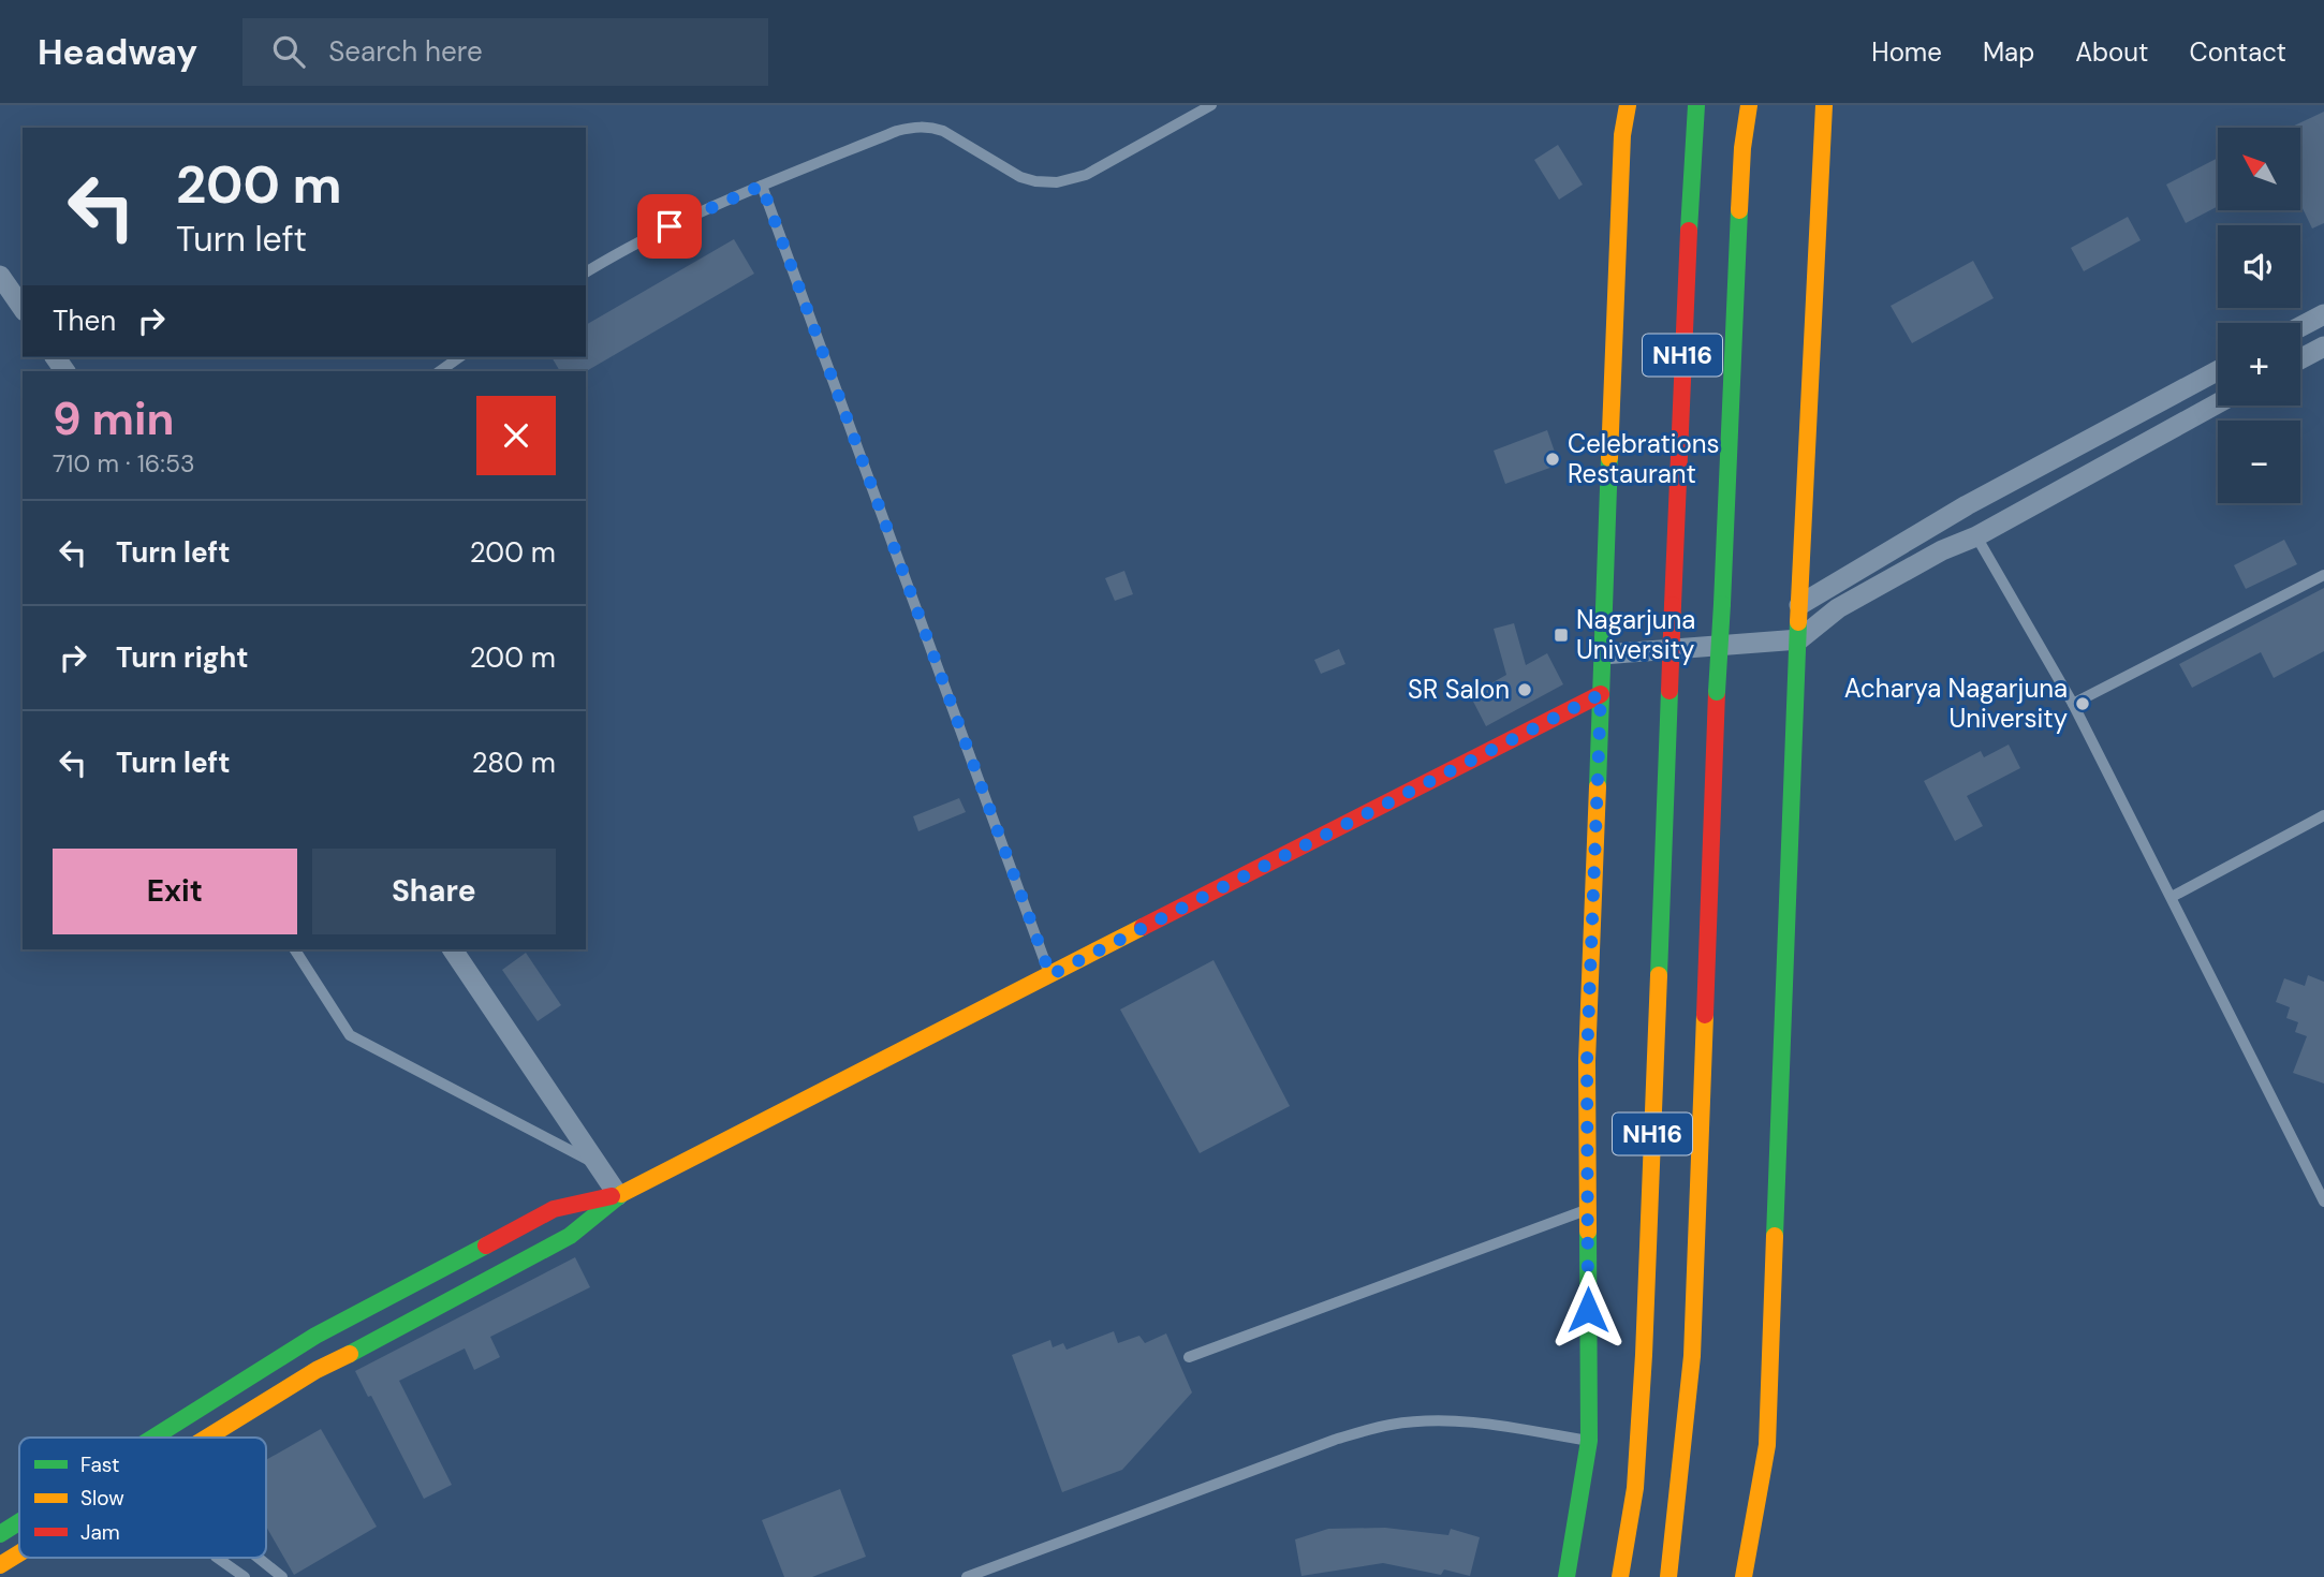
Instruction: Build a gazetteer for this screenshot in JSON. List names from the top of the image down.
{
  "streets": {
    "main road": ["NH16"]
  },
  "places": {
    "other": ["Celebrations Restaurant", "SR Salon", "Acharya Nagarjuna University"],
    "transit": ["Nagarjuna University"]
  },
  "legend": ["Fast", "Slow", "Jam"],
  "north": "top left",
  "page": {
    "header": "Headway",
    "search": "Search here",
    "nav": [
      "Home",
      "Map",
      "About",
      "Contact"
    ],
    "map_buttons": ["+", "−"],
    "turn": ["200 m", "Turn left"],
    "then": "Then",
    "heading": ["9 min", "710 m · 16:53"],
    "list": [
      {
        "name": "Turn left",
        "value": "200 m"
      },
      {
        "name": "Turn right",
        "value": "200 m"
      },
      {
        "name": "Turn left",
        "value": "280 m"
      }
    ],
    "buttons": ["Exit", "Share"]
  }
}
